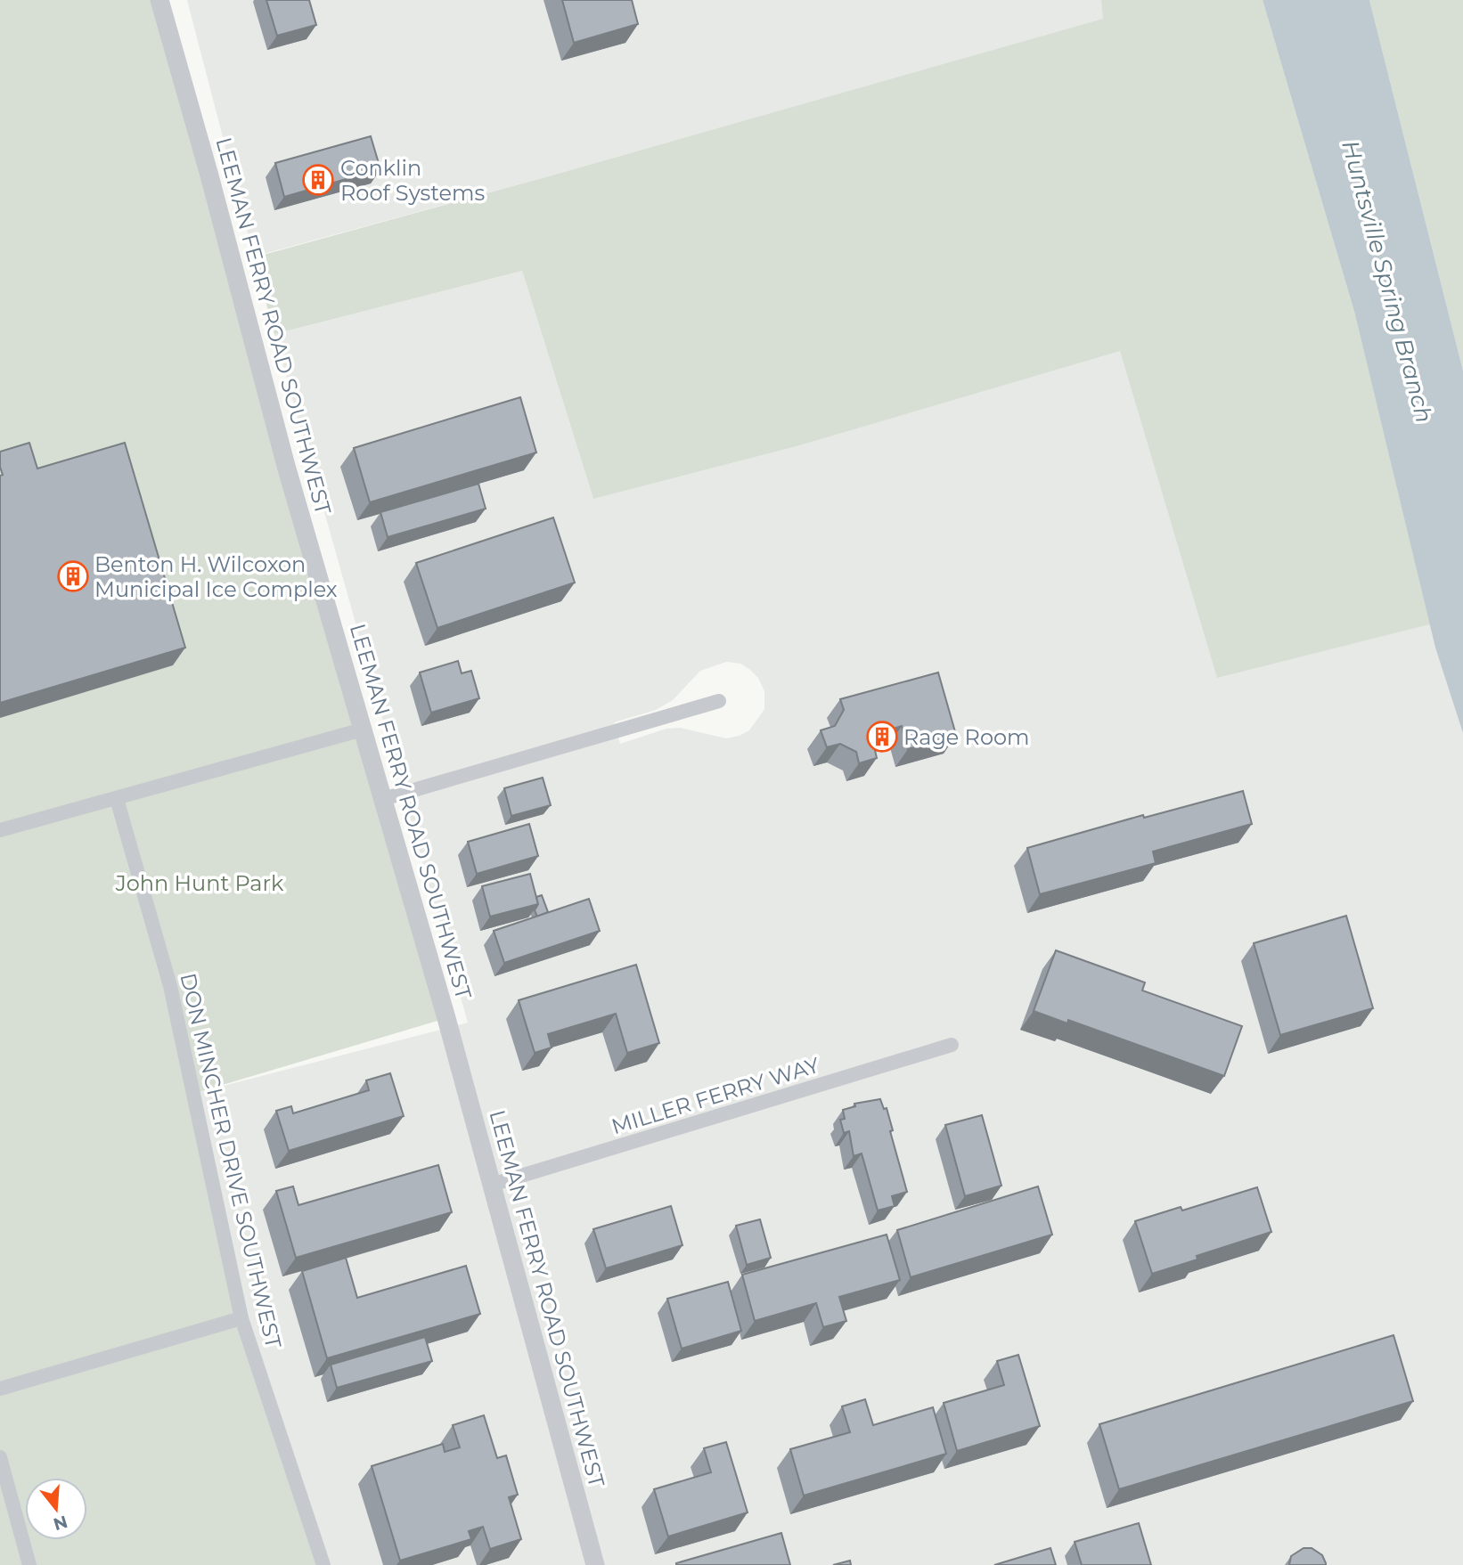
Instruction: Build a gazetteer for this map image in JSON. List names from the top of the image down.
{
  "streets": {
    "street": ["LEEMAN FERRY ROAD SOUTHWEST", "MILLER FERRY WAY", "DON MINCHER DRIVE SOUTHWEST"]
  },
  "crossings": [
    ["LEEMAN FERRY ROAD SOUTHWEST", "MILLER FERRY WAY"]
  ],
  "water": ["Huntsville Spring Branch"],
  "parks": ["John Hunt Park"],
  "places": {
    "building": ["Conklin Roof Systems", "Benton H. Wilcoxon Municipal Ice Complex", "Rage Room"]
  },
  "north": "bottom"
}
